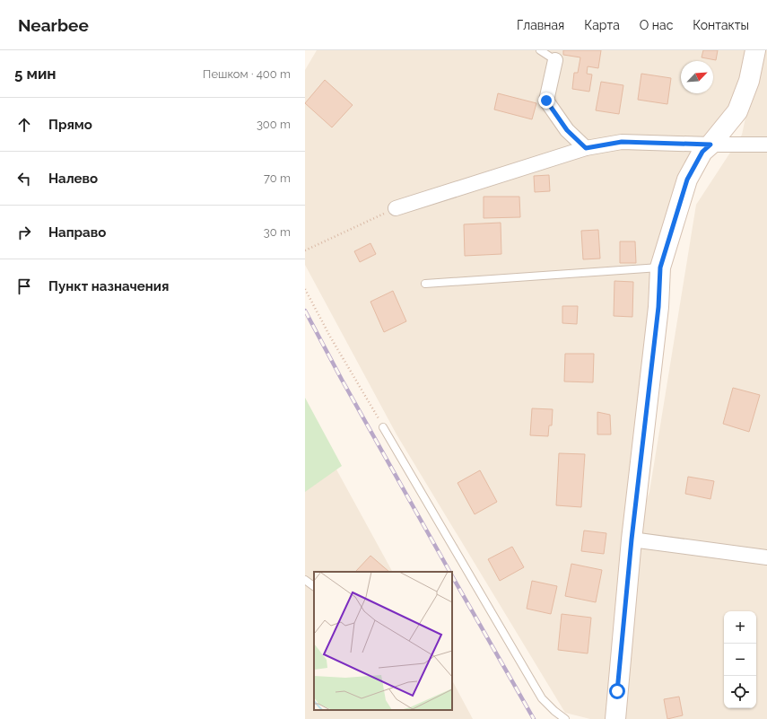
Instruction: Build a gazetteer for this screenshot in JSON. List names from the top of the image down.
{
  "north": "top right",
  "page": {
    "header": "Nearbee",
    "nav": [
      "Главная",
      "Карта",
      "О нас",
      "Контакты"
    ],
    "heading": ["5 мин", "Пешком · 400 m"],
    "list": [
      ["Прямо", "300 m"],
      ["Налево", "70 m"],
      ["Направо", "30 m"],
      "Пункт назначения"
    ],
    "map_buttons": ["+", "−"]
  }
}
